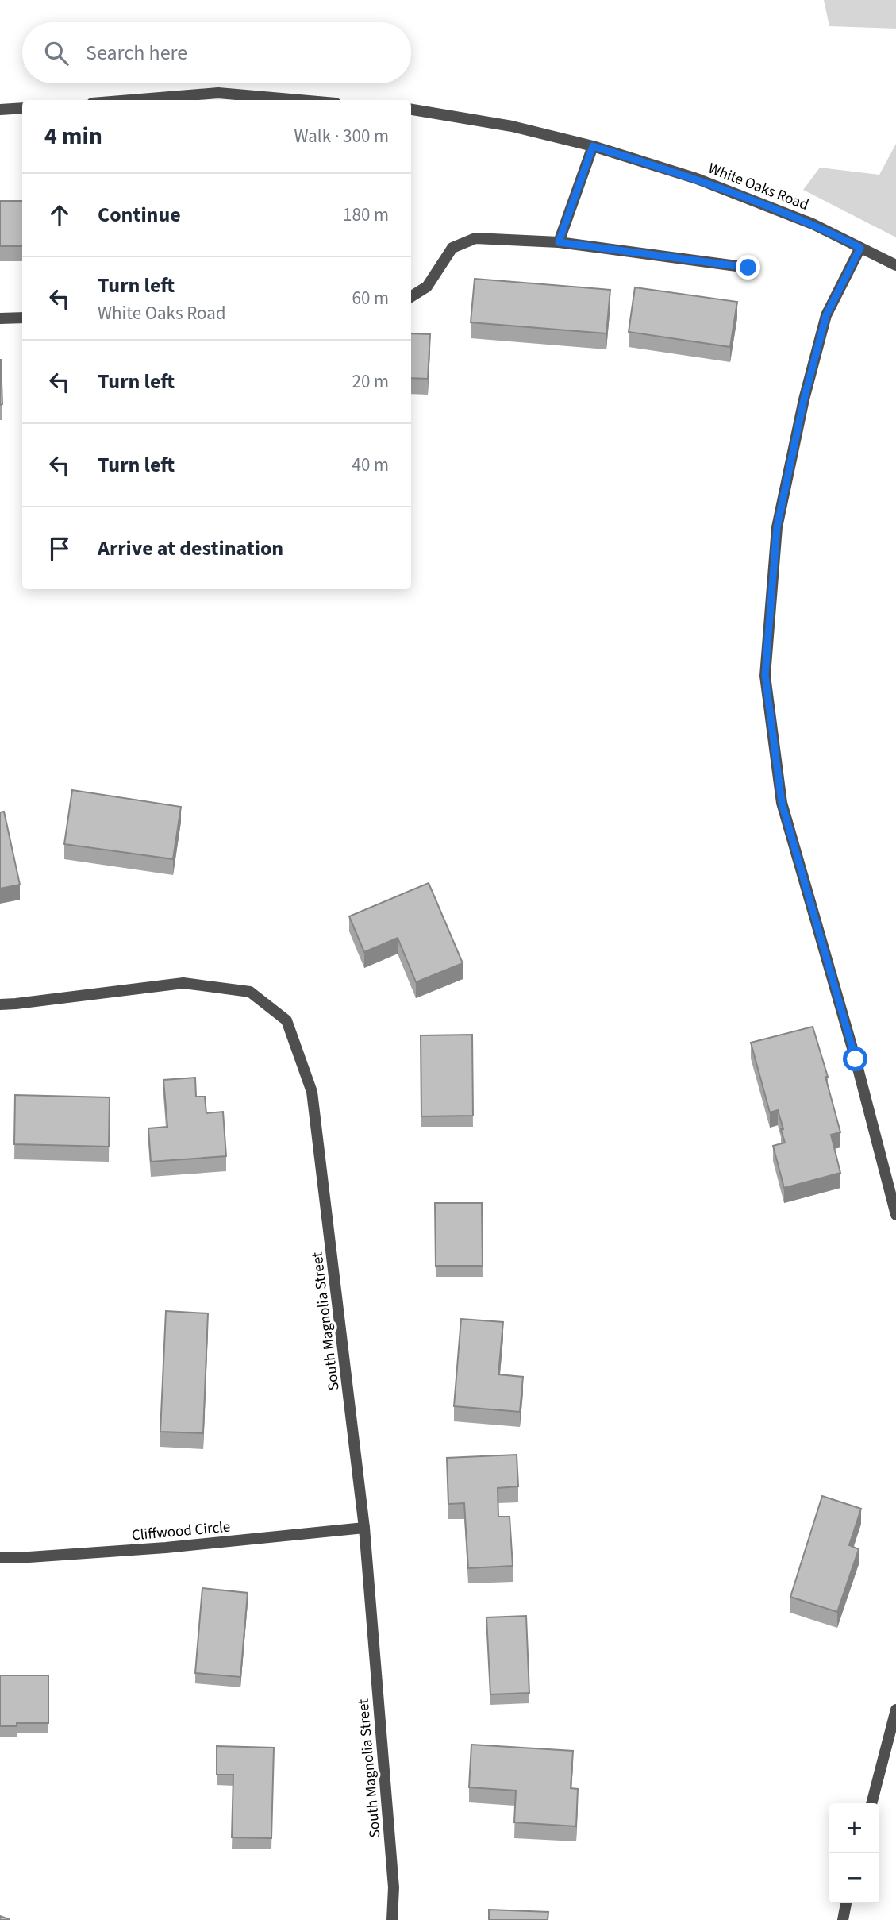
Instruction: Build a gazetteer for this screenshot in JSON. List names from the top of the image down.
{
  "streets": {
    "street": ["White Oaks Road", "South Magnolia Street", "Cliffwood Circle"]
  },
  "crossings": [
    ["South Magnolia Street", "Cliffwood Circle"]
  ],
  "page": {
    "search": "Search here",
    "heading": ["4 min", "Walk · 300 m"],
    "list": [
      ["Continue", "180 m"],
      ["Turn left", "White Oaks Road", "60 m"],
      ["Turn left", "20 m"],
      ["Turn left", "40 m"],
      "Arrive at destination"
    ],
    "map_buttons": ["+", "−"]
  }
}
